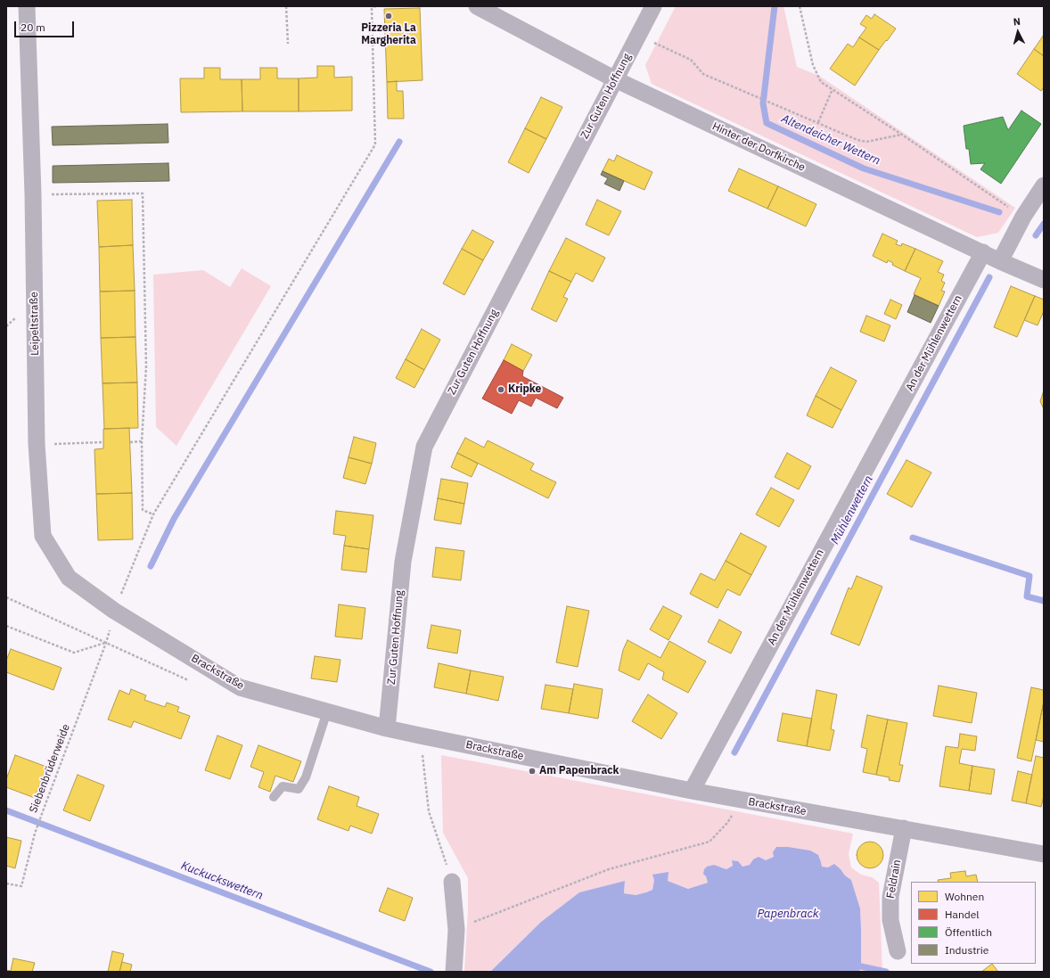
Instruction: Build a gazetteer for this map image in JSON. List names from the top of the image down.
{
  "streets": {
    "street": [
      "Zur Guten Hoffnung",
      "Hinter der Dorfkirche",
      "Leipeltstraße",
      "An der Mühlenwettern",
      "Brackstraße",
      "Feldrain"
    ],
    "path": ["Siebenbrüderweide"]
  },
  "crossings": [
    ["Zur Guten Hoffnung", "Hinter der Dorfkirche"],
    ["Zur Guten Hoffnung", "Brackstraße"],
    ["Hinter der Dorfkirche", "An der Mühlenwettern"],
    ["Leipeltstraße", "Brackstraße"],
    ["An der Mühlenwettern", "Brackstraße"],
    ["Brackstraße", "Feldrain"]
  ],
  "water": [
    "Altendeicher Wettern",
    "Mühlenwettern",
    "Kuckuckswettern",
    "Papenbrack"
  ],
  "places": ["Pizzeria La Margherita", "Kripke", "Am Papenbrack"],
  "legend": [
    "Wohnen",
    "Handel",
    "Öffentlich",
    "Industrie"
  ],
  "scale_bar": "20 m",
  "north": "top"
}
